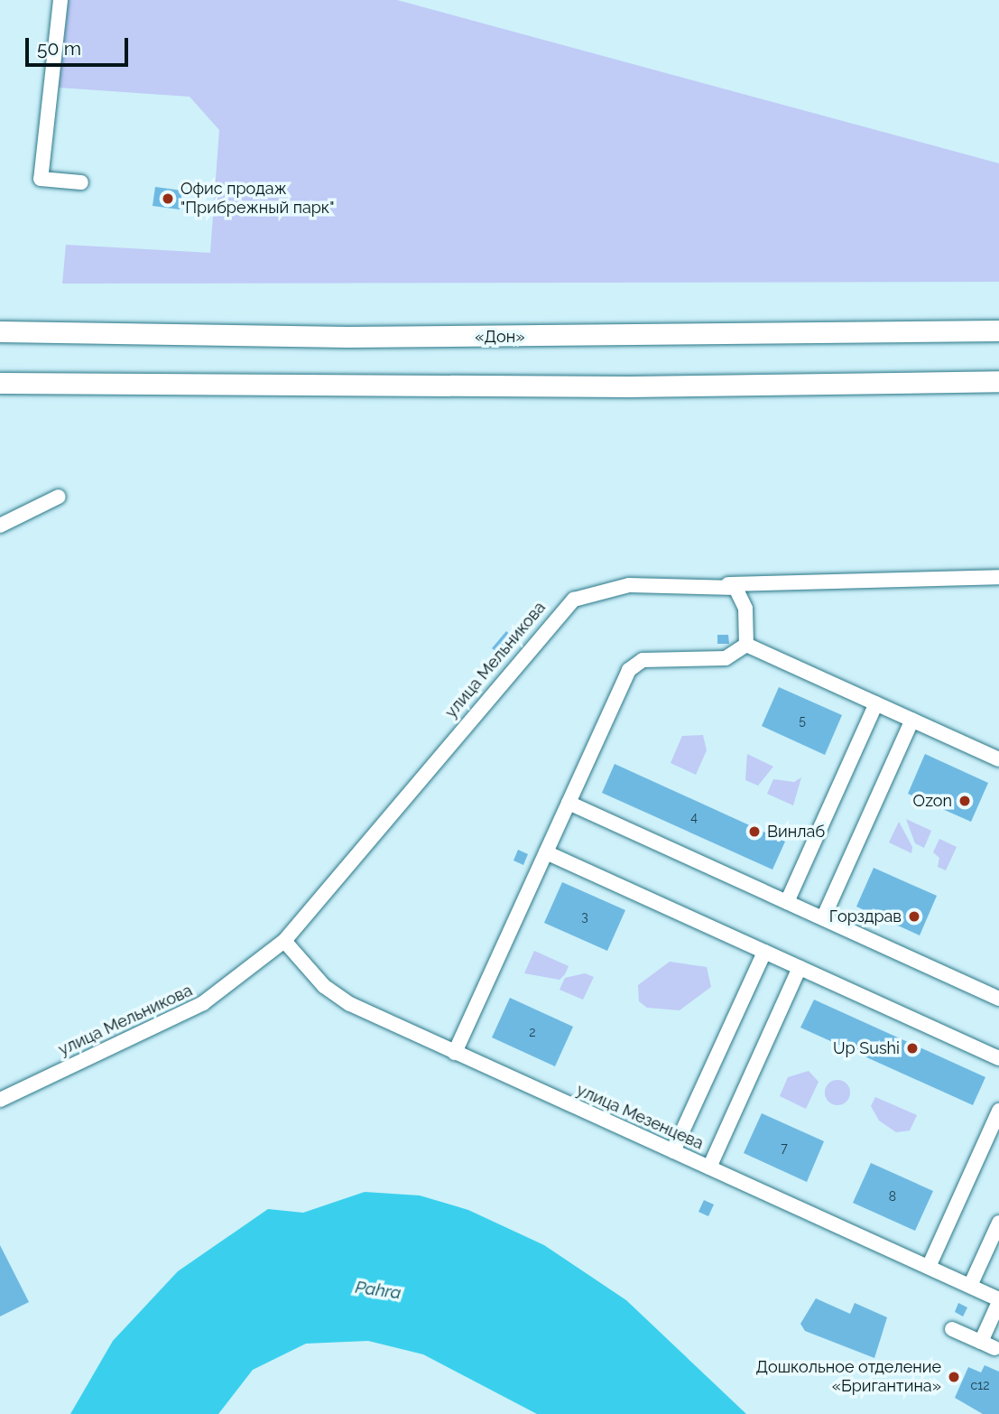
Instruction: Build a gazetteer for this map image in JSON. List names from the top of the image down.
{
  "streets": {
    "highway": ["«Дон»"],
    "street": ["улица Мельникова", "улица Мезенцева"]
  },
  "crossings": [
    ["улица Мельникова", "улица Мезенцева"]
  ],
  "water": ["Pahra"],
  "places": [
    "Офис продаж \"Прибрежный парк\"",
    "Ozon",
    "Винлаб",
    "Горздрав",
    "Up Sushi",
    "Дошкольное отделение «Бригантина»"
  ],
  "house_numbers": [
    "5",
    "4",
    "3",
    "2",
    "7",
    "8",
    "с12"
  ],
  "scale_bar": "50 m"
}
